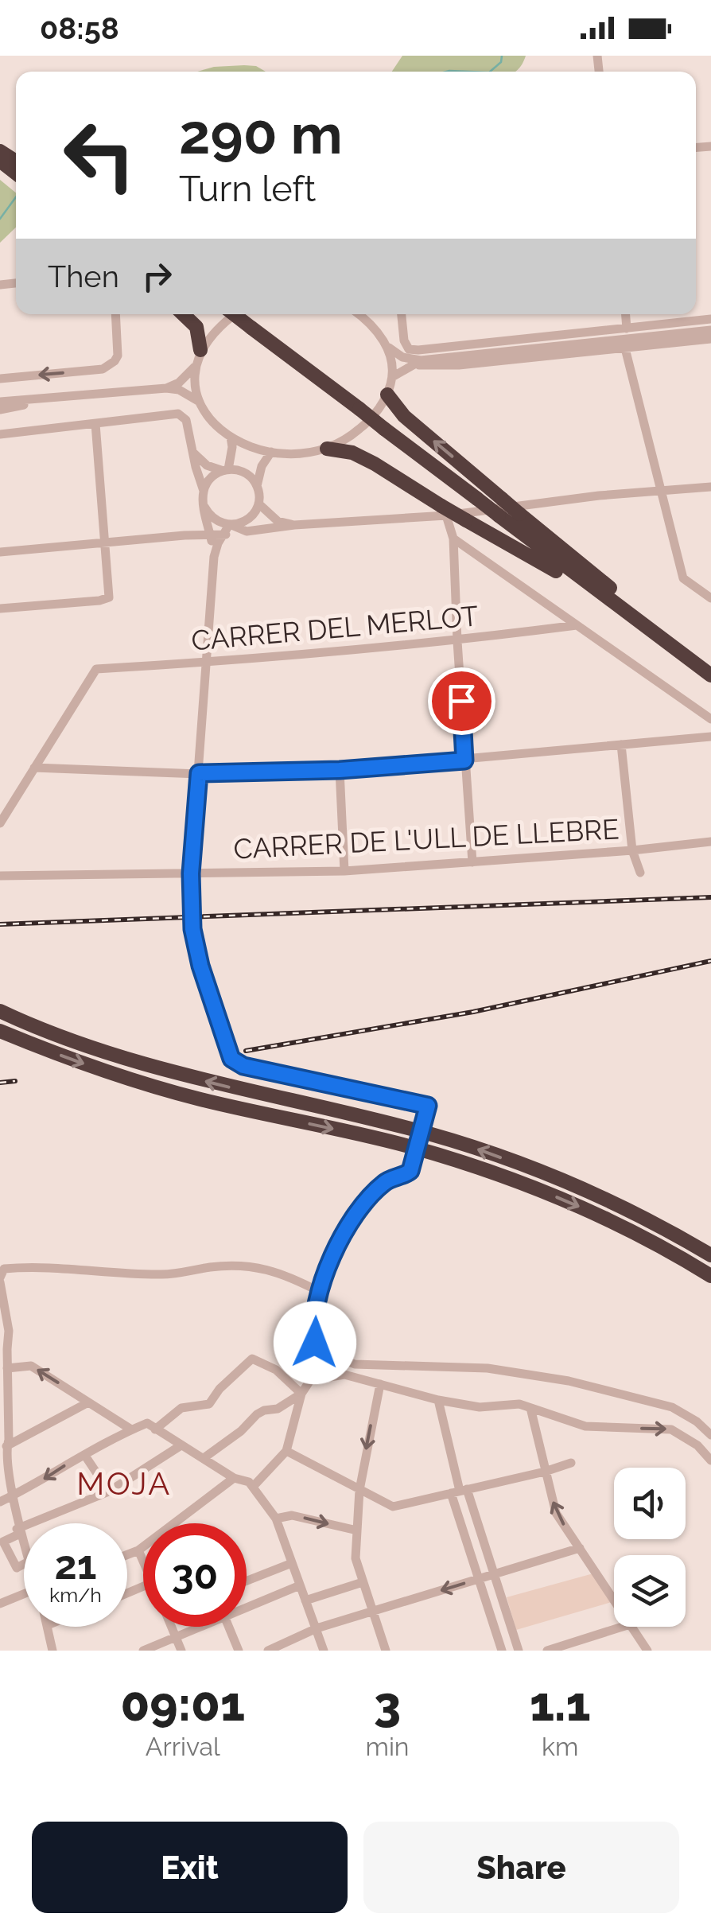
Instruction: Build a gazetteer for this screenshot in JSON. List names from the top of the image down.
{
  "streets": {
    "street": ["CARRER DEL MERLOT", "CARRER DE L'ULL DE LLEBRE"]
  },
  "districts": ["MOJA"],
  "page": {
    "status": "08:58",
    "turn": ["290 m", "Turn left"],
    "then": "Then",
    "speed": "21 km/h",
    "limit": "30",
    "eta": [
      "09:01",
      "Arrival",
      "3",
      "min",
      "1.1",
      "km"
    ],
    "buttons": ["Exit", "Share"]
  }
}
